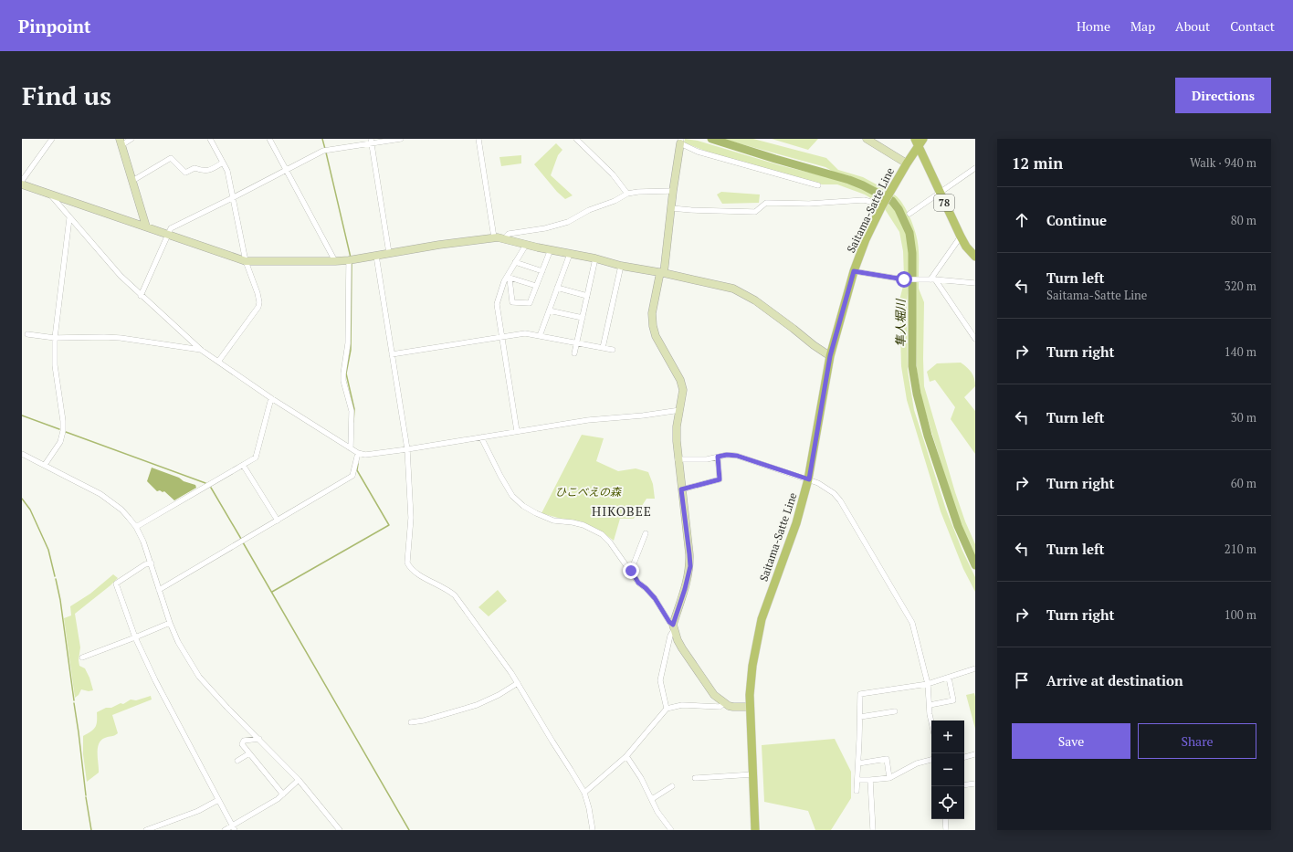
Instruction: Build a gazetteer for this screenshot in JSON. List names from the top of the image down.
{
  "streets": {
    "main road": ["78", "Saitama-Satte Line"]
  },
  "crossings": [
    ["78", "Saitama-Satte Line"]
  ],
  "districts": ["HIKOBEE"],
  "water": ["隼人堀川"],
  "parks": ["ひこべえの森"],
  "page": {
    "header": "Pinpoint",
    "nav": [
      "Home",
      "Map",
      "About",
      "Contact"
    ],
    "buttons": [
      "Directions",
      ["Save", "Share"]
    ],
    "title": "Find us",
    "heading": ["12 min", "Walk · 940 m"],
    "list": [
      ["Continue", "80 m"],
      ["Turn left", "Saitama-Satte Line", "320 m"],
      ["Turn right", "140 m"],
      ["Turn left", "30 m"],
      ["Turn right", "60 m"],
      ["Turn left", "210 m"],
      ["Turn right", "100 m"],
      "Arrive at destination"
    ],
    "map_buttons": ["+", "−"]
  }
}
